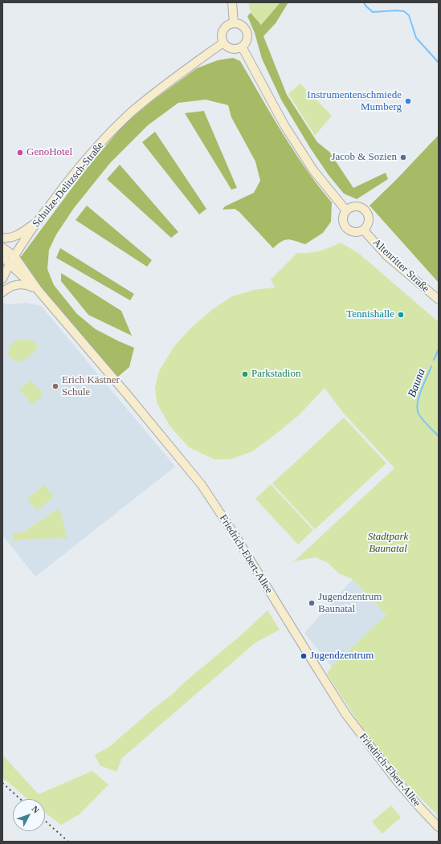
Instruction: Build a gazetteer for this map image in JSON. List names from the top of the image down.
{
  "streets": {
    "street": ["Schulze-Delitzsch-Straße", "Altenritter Straße", "Friedrich-Ebert-Allee"]
  },
  "water": ["Bauna"],
  "parks": ["Stadtpark Baunatal"],
  "places": [
    "Instrumentenschmiede Mumberg",
    "GenoHotel",
    "Jacob & Sozien",
    "Tennishalle",
    "Parkstadion",
    "Erich Kästner Schule",
    "Jugendzentrum Baunatal",
    "Jugendzentrum"
  ],
  "north": "top right"
}
